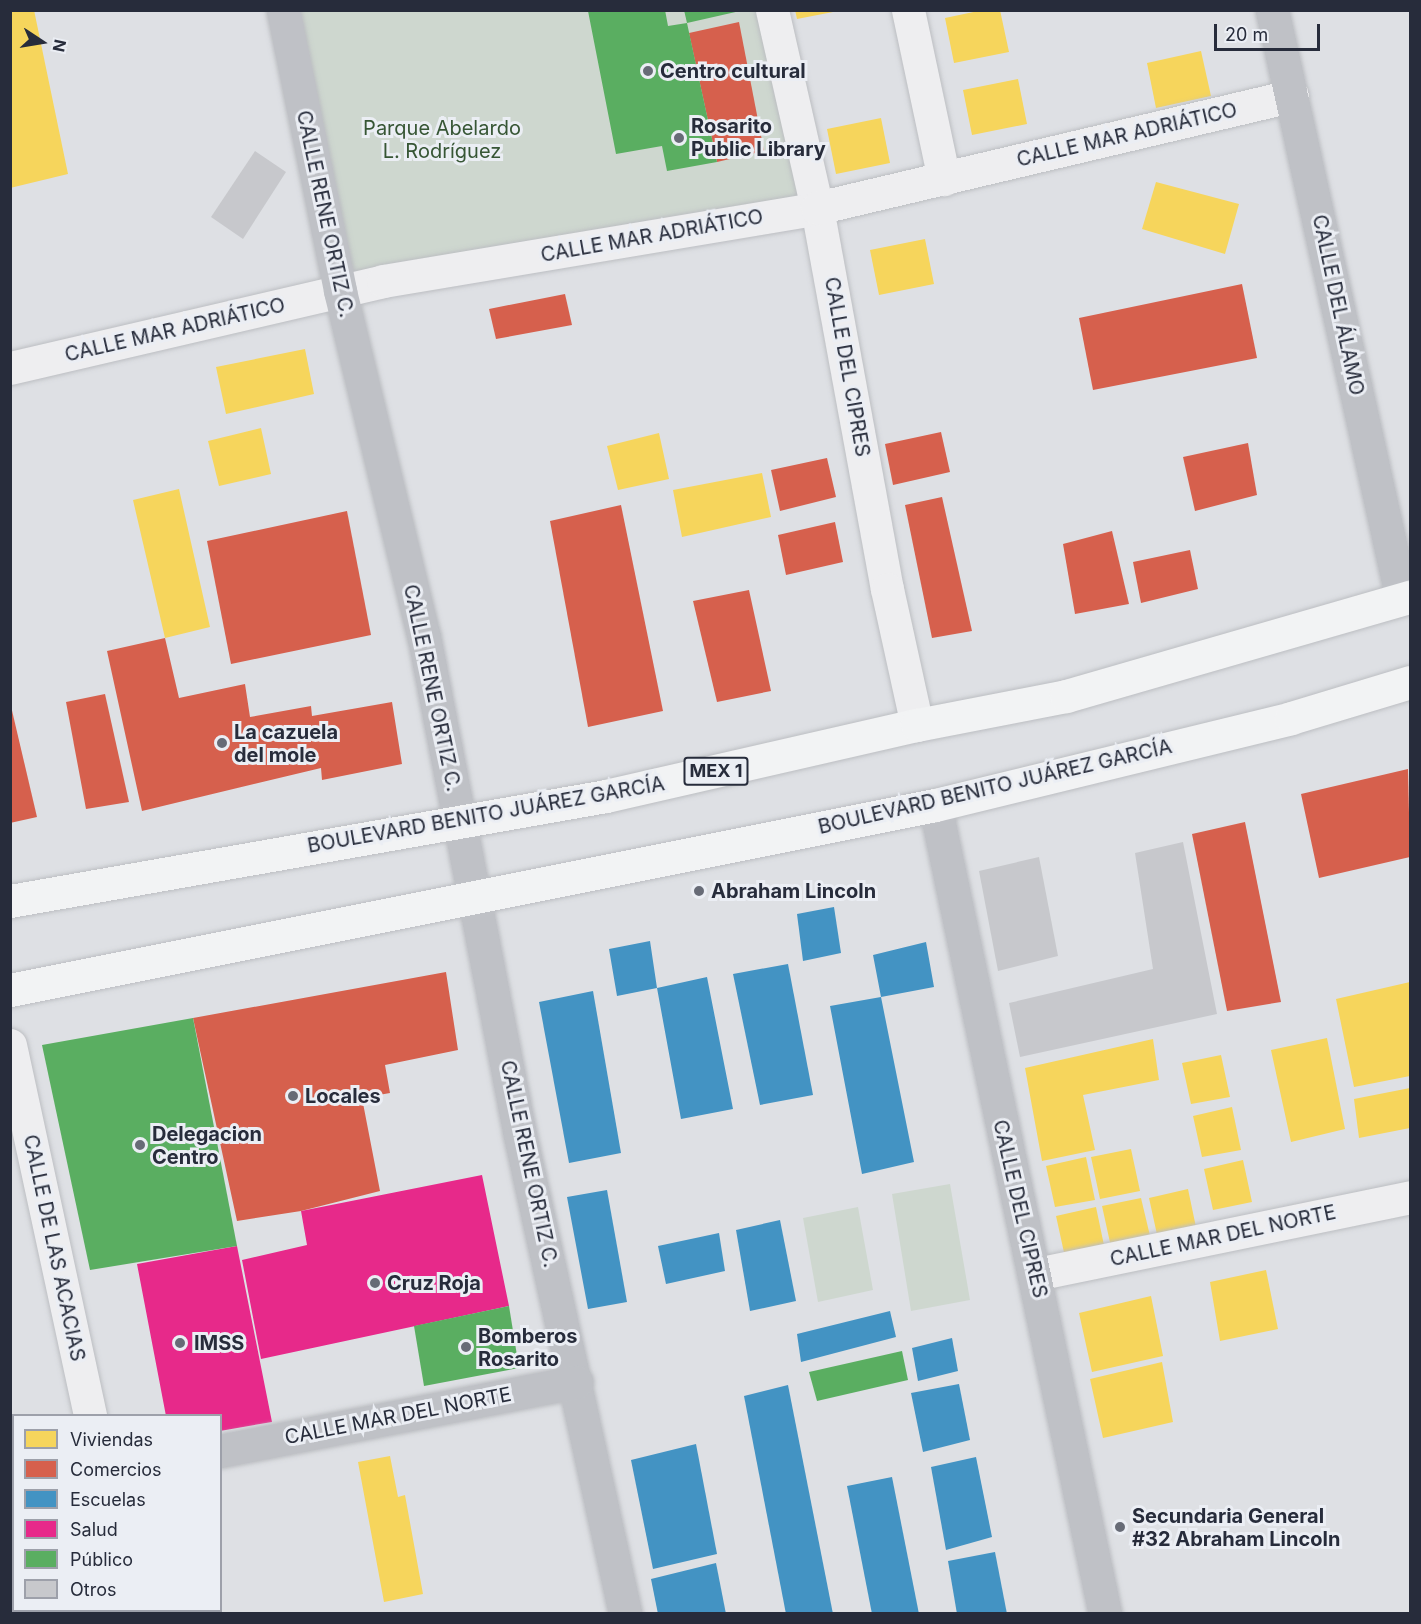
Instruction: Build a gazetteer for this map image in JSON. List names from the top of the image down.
{
  "streets": {
    "main road": ["MEX 1", "BOULEVARD BENITO JUÁREZ GARCÍA"],
    "street": [
      "CALLE MAR ADRIÁTICO",
      "CALLE RENE ORTIZ C.",
      "CALLE DEL ÁLAMO",
      "CALLE DEL CIPRES",
      "CALLE MAR DEL NORTE",
      "CALLE DE LAS ACACIAS"
    ]
  },
  "crossings": [
    ["CALLE MAR ADRIÁTICO", "CALLE RENE ORTIZ C."],
    ["CALLE MAR ADRIÁTICO", "CALLE DEL ÁLAMO"],
    ["CALLE MAR ADRIÁTICO", "CALLE DEL CIPRES"],
    ["CALLE RENE ORTIZ C.", "BOULEVARD BENITO JUÁREZ GARCÍA"],
    ["CALLE RENE ORTIZ C.", "CALLE MAR DEL NORTE"],
    ["CALLE DEL ÁLAMO", "BOULEVARD BENITO JUÁREZ GARCÍA"],
    ["CALLE DEL CIPRES", "BOULEVARD BENITO JUÁREZ GARCÍA"],
    ["CALLE DEL CIPRES", "CALLE MAR DEL NORTE"]
  ],
  "parks": ["Parque Abelardo L. Rodríguez"],
  "places": [
    "Centro cultural",
    "Rosarito Public Library",
    "La cazuela del mole",
    "Abraham Lincoln",
    "Locales",
    "Delegacion Centro",
    "Cruz Roja",
    "IMSS",
    "Bomberos Rosarito",
    "Secundaria General #32 Abraham Lincoln"
  ],
  "legend": [
    "Viviendas",
    "Comercios",
    "Escuelas",
    "Salud",
    "Público",
    "Otros"
  ],
  "scale_bar": "20 m",
  "north": "right"
}
